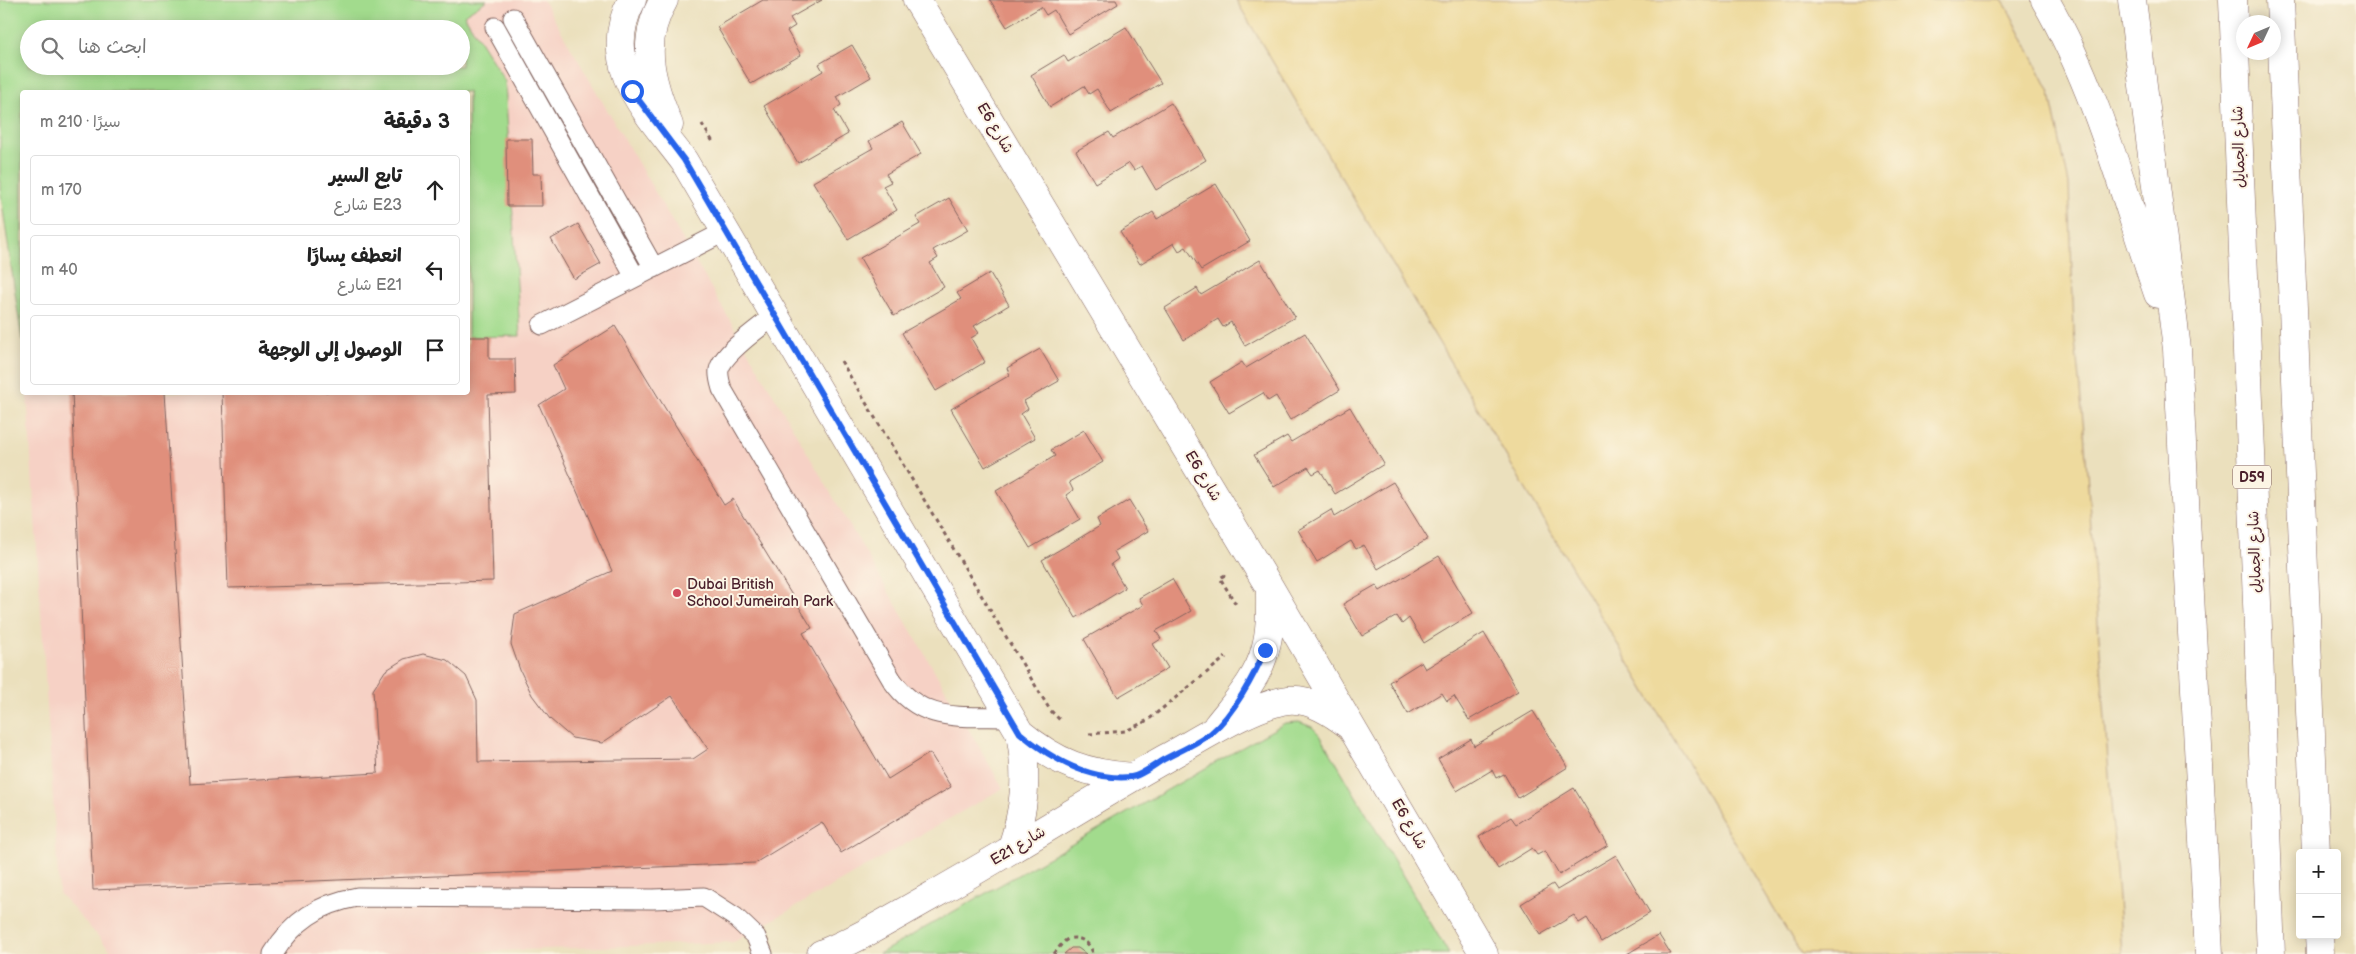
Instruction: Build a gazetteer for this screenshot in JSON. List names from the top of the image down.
{
  "streets": {
    "street": [
      "E6 شارع",
      "شارع الجمايل",
      "D59",
      "E21 شارع"
    ]
  },
  "crossings": [
    ["E6 شارع", "E21 شارع"]
  ],
  "places": ["Dubai British School Jumeirah Park"],
  "north": "bottom left",
  "page": {
    "search": "ابحث هنا",
    "heading": ["3 دقيقة", "سيرًا · 210 m"],
    "list": [
      ["تابع السير", "E23 شارع", "170 m"],
      ["انعطف يسارًا", "E21 شارع", "40 m"],
      "الوصول إلى الوجهة"
    ],
    "map_buttons": ["+", "−"]
  }
}
